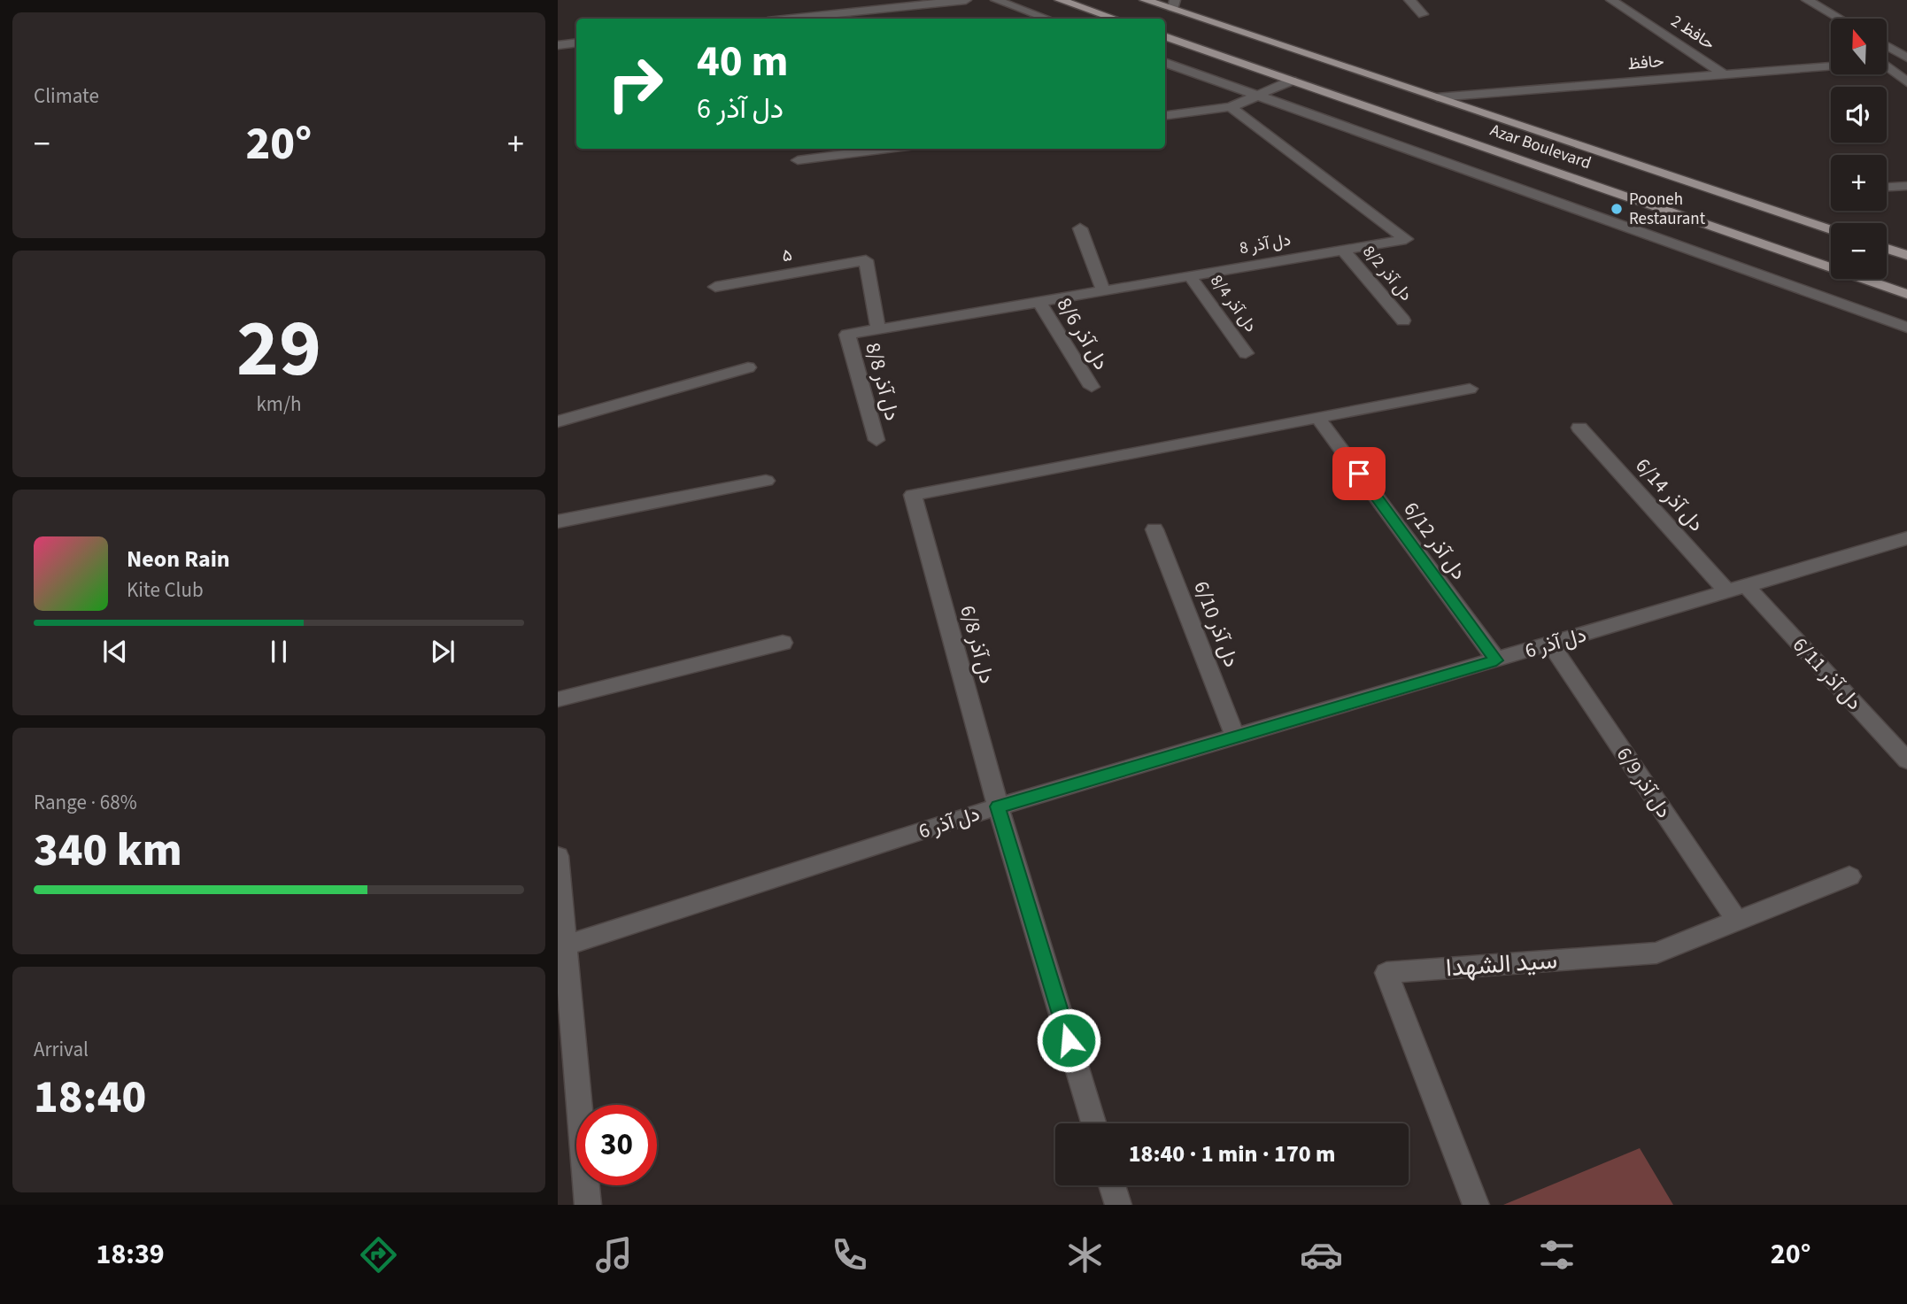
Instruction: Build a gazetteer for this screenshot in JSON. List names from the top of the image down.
{
  "streets": {
    "main road": ["Azar Boulevard"],
    "street": [
      "حافظ 2",
      "حافظ",
      "دل آذر 8",
      "۵",
      "دل آذر 8/2",
      "دل آذر 8/4",
      "دل آذر 8/6",
      "دل آذر 8/8",
      "دل آذر 6/14",
      "دل آذر 6/12",
      "دل آذر 6/10",
      "دل آذر 6",
      "دل آذر 6/8",
      "دل آذر 6/11",
      "دل آذر 6/9",
      "سید الشهدا"
    ]
  },
  "crossings": [
    ["حافظ 2", "حافظ"],
    ["حافظ", "Azar Boulevard"],
    ["دل آذر 8", "۵"],
    ["دل آذر 8", "دل آذر 8/2"],
    ["دل آذر 8", "دل آذر 8/4"],
    ["دل آذر 8", "دل آذر 8/6"],
    ["دل آذر 8", "دل آذر 8/8"],
    ["دل آذر 6/14", "دل آذر 6"],
    ["دل آذر 6/14", "دل آذر 6/11"],
    ["دل آذر 6/12", "دل آذر 6"],
    ["دل آذر 6/12", "دل آذر 6/8"],
    ["دل آذر 6/10", "دل آذر 6"],
    ["دل آذر 6", "دل آذر 6/8"],
    ["دل آذر 6", "دل آذر 6/11"],
    ["دل آذر 6", "دل آذر 6/9"],
    ["دل آذر 6/9", "سید الشهدا"]
  ],
  "places": ["Pooneh Restaurant"],
  "north": "top",
  "page": {
    "tile": [
      "Climate",
      ["29", "km/h"],
      ["Range · 68%", "340 km"],
      ["Arrival", "18:40"]
    ],
    "map_buttons": ["+", "−"],
    "turn": ["40 m", "دل آذر 6"],
    "heat": ["−", "20°", "+"],
    "song": ["Neon Rain", "Kite Club"],
    "limit": "30",
    "trip": "18:40 · 1 min · 170 m",
    "tabs": ["18:39", "20°"]
  }
}
